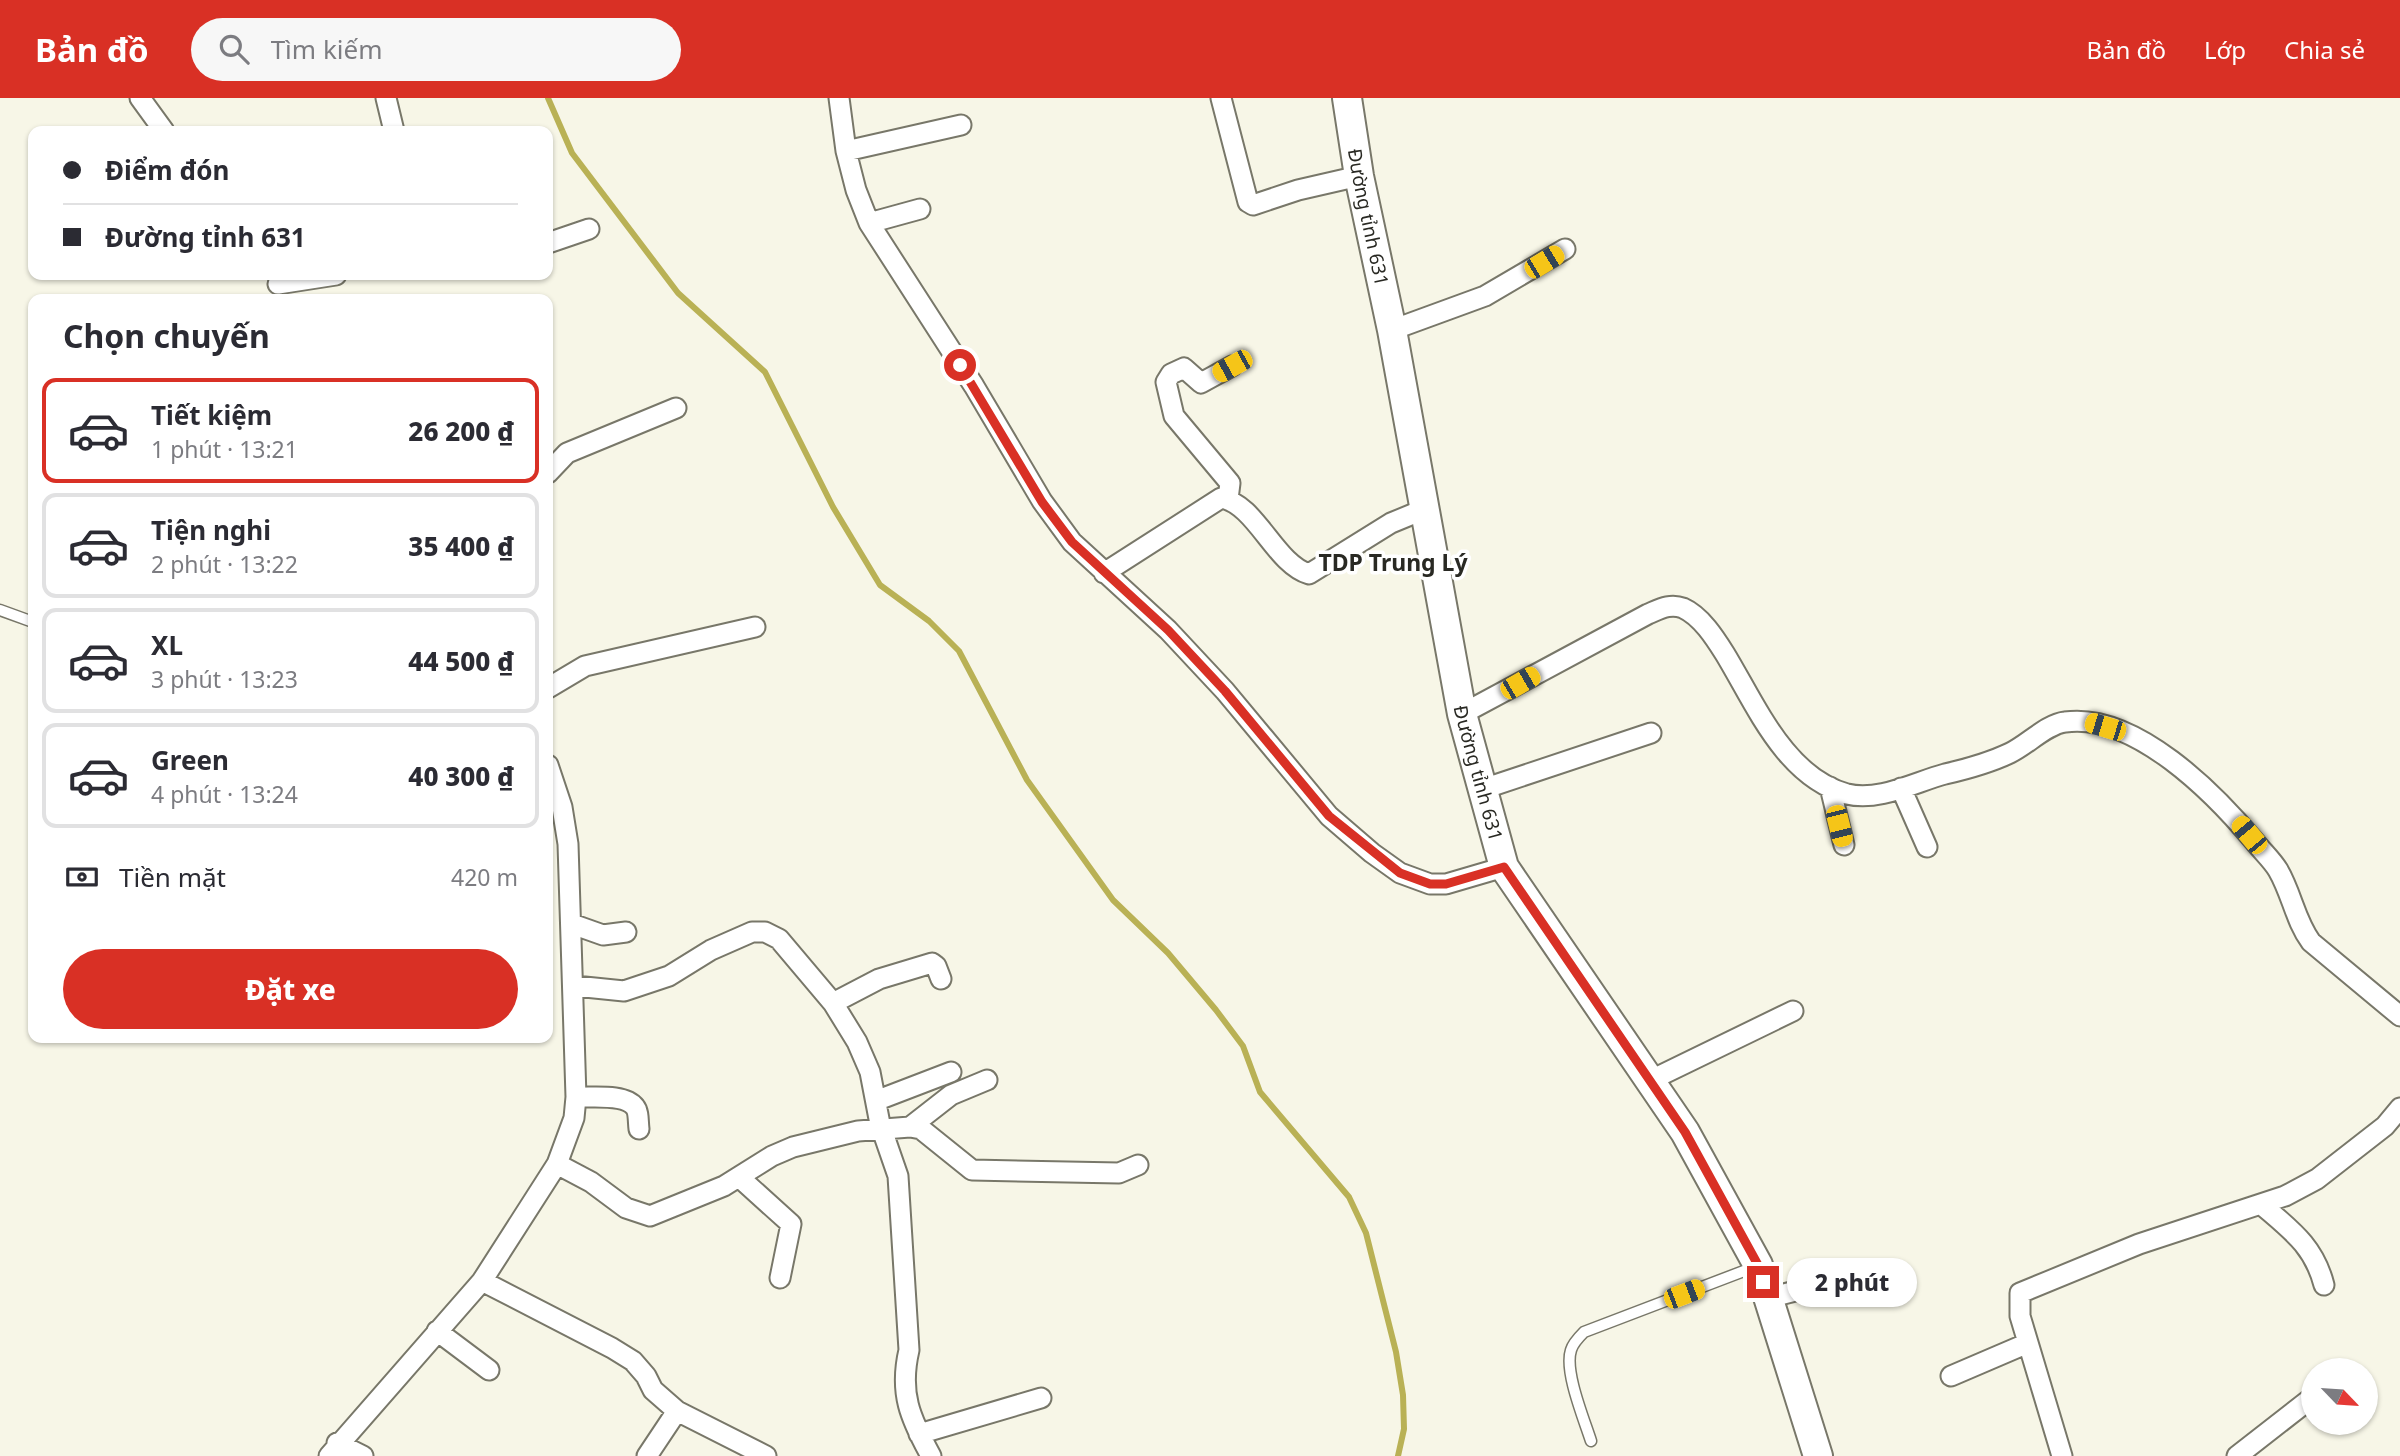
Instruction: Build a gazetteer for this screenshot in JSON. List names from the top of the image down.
{
  "streets": {
    "main road": ["Đường tỉnh 631"]
  },
  "districts": ["TDP Trung Lý"],
  "north": "bottom right",
  "page": {
    "header": "Bản đồ",
    "search": "Tìm kiếm",
    "nav": ["Bản đồ", "Lớp", "Chia sẻ"],
    "banner": ["Điểm đón", "Đường tỉnh 631"],
    "heading": "Chọn chuyến",
    "list": [
      {
        "name": "Tiết kiệm",
        "note": "1 phút · 13:21",
        "value": "26 200 ₫"
      },
      {
        "name": "Tiện nghi",
        "note": "2 phút · 13:22",
        "value": "35 400 ₫"
      },
      {
        "name": "XL",
        "note": "3 phút · 13:23",
        "value": "44 500 ₫"
      },
      {
        "name": "Green",
        "note": "4 phút · 13:24",
        "value": "40 300 ₫"
      }
    ],
    "pay": ["Tiền mặt", "420 m"],
    "buttons": "Đặt xe",
    "bubble": "2 phút"
  }
}
